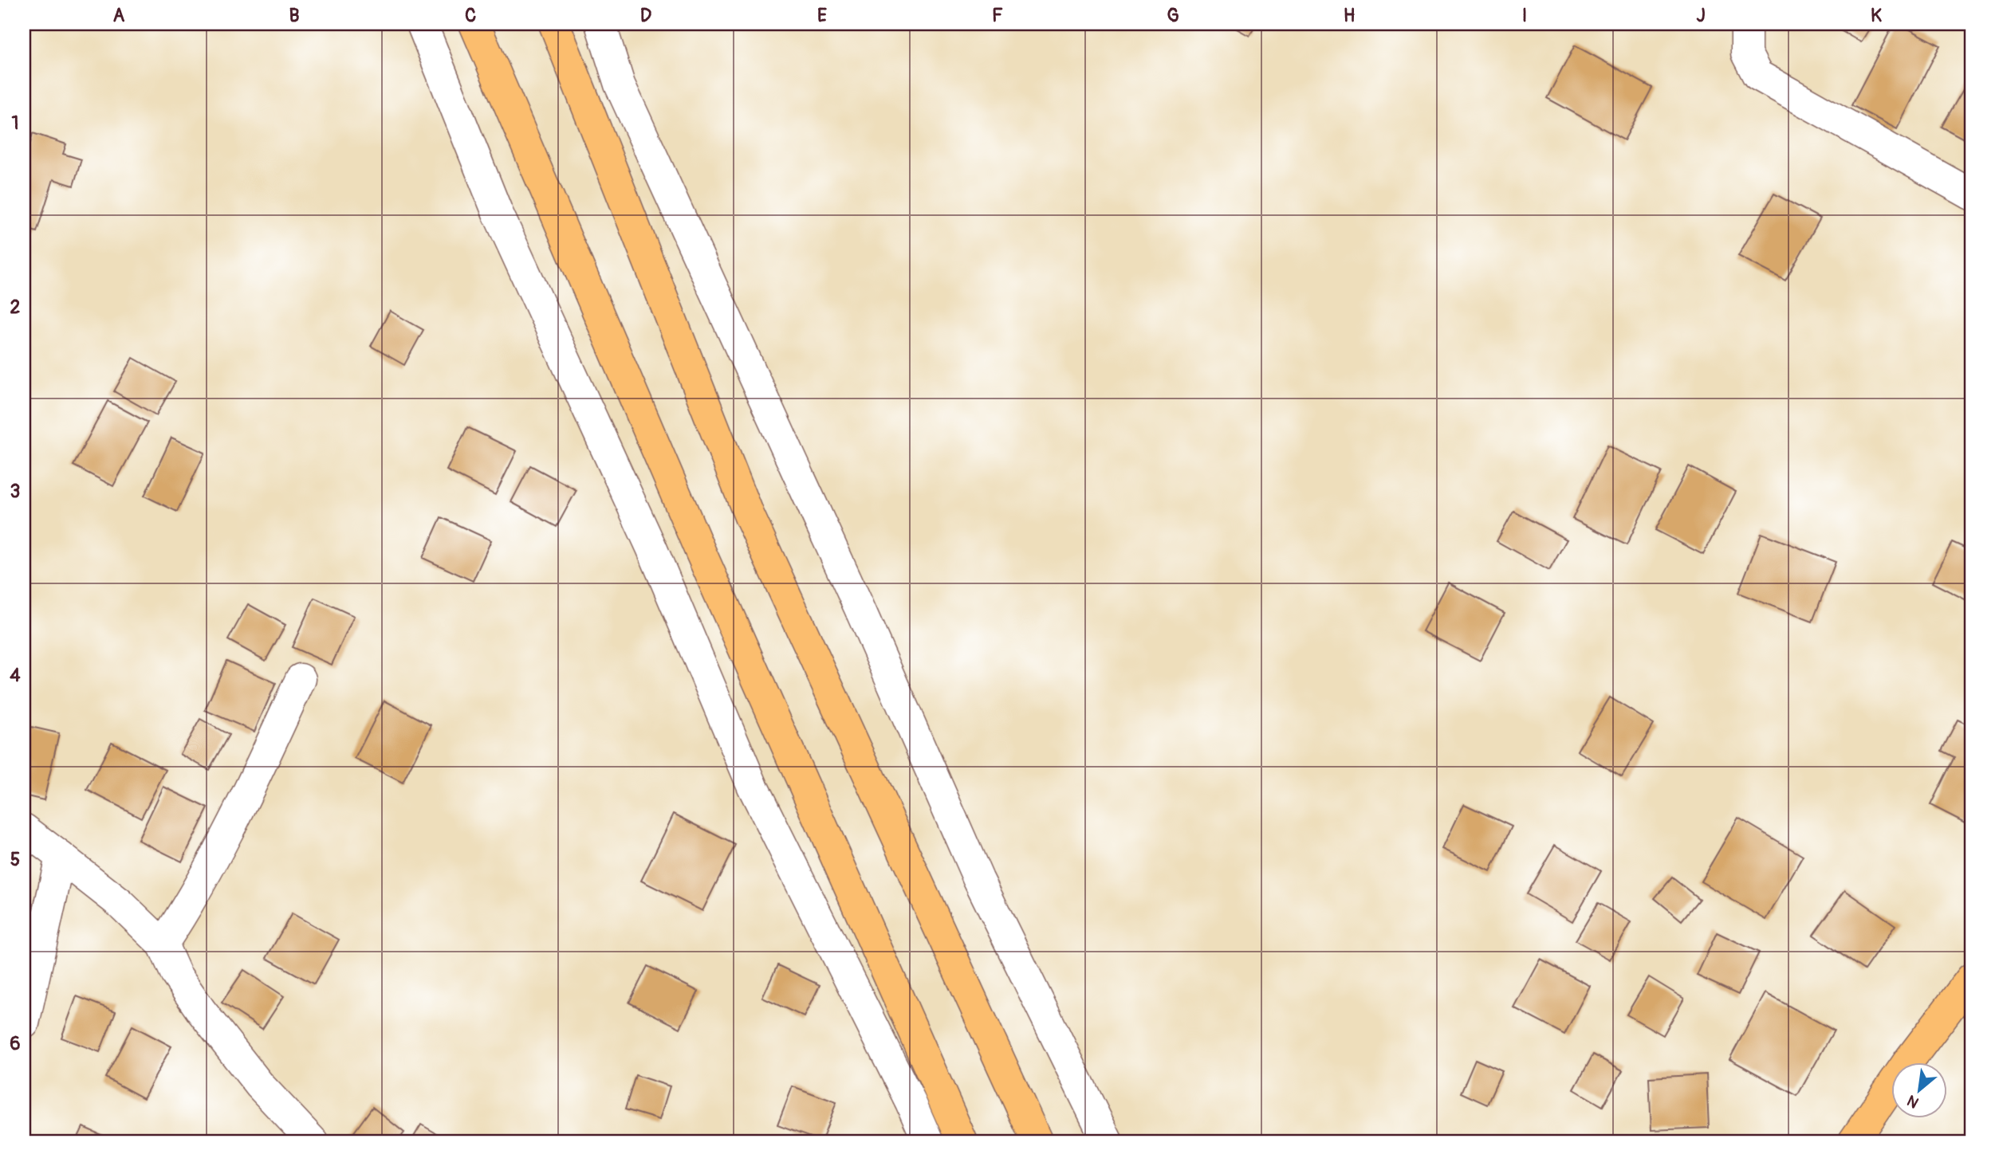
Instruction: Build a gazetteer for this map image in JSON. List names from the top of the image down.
{
  "north": "bottom left",
  "grid": {
    "columns": [
      "A",
      "B",
      "C",
      "D",
      "E",
      "F",
      "G",
      "H",
      "I",
      "J",
      "K"
    ],
    "rows": [
      "1",
      "2",
      "3",
      "4",
      "5",
      "6"
    ]
  }
}
